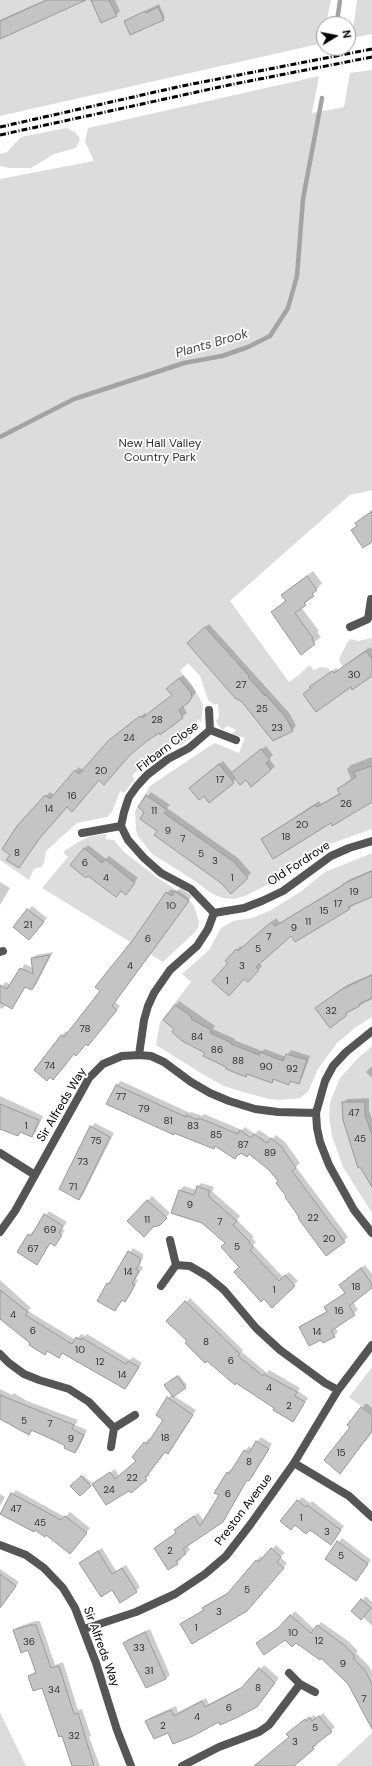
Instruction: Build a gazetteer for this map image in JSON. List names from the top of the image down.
{
  "streets": {
    "street": [
      "Firbarn Close",
      "Old Fordrove",
      "Sir Alfreds Way",
      "Preston Avenue"
    ]
  },
  "crossings": [
    ["Sir Alfreds Way", "Preston Avenue"]
  ],
  "water": ["Plants Brook"],
  "parks": ["New Hall Valley Country Park"],
  "house_numbers": [
    "30",
    "27",
    "25",
    "28",
    "23",
    "24",
    "20",
    "17",
    "16",
    "26",
    "14",
    "11",
    "20",
    "9",
    "18",
    "7",
    "8",
    "5",
    "3",
    "6",
    "4",
    "1",
    "19",
    "17",
    "10",
    "15",
    "11",
    "21",
    "9",
    "7",
    "6",
    "5",
    "4",
    "3",
    "1",
    "32",
    "78",
    "84",
    "86",
    "88",
    "74",
    "90",
    "92",
    "77",
    "79",
    "47",
    "81",
    "1",
    "83",
    "85",
    "45",
    "75",
    "87",
    "89",
    "73",
    "71",
    "9",
    "22",
    "11",
    "7",
    "69",
    "20",
    "5",
    "67",
    "14",
    "18",
    "1",
    "16",
    "4",
    "6",
    "14",
    "8",
    "10",
    "6",
    "12",
    "14",
    "4",
    "2",
    "5",
    "7",
    "18",
    "9",
    "15",
    "8",
    "22",
    "24",
    "6",
    "47",
    "1",
    "45",
    "3",
    "2",
    "5",
    "5",
    "3",
    "1",
    "10",
    "12",
    "36",
    "33",
    "9",
    "31",
    "8",
    "34",
    "7",
    "6",
    "4",
    "2",
    "5",
    "32",
    "3"
  ],
  "north": "right"
}
